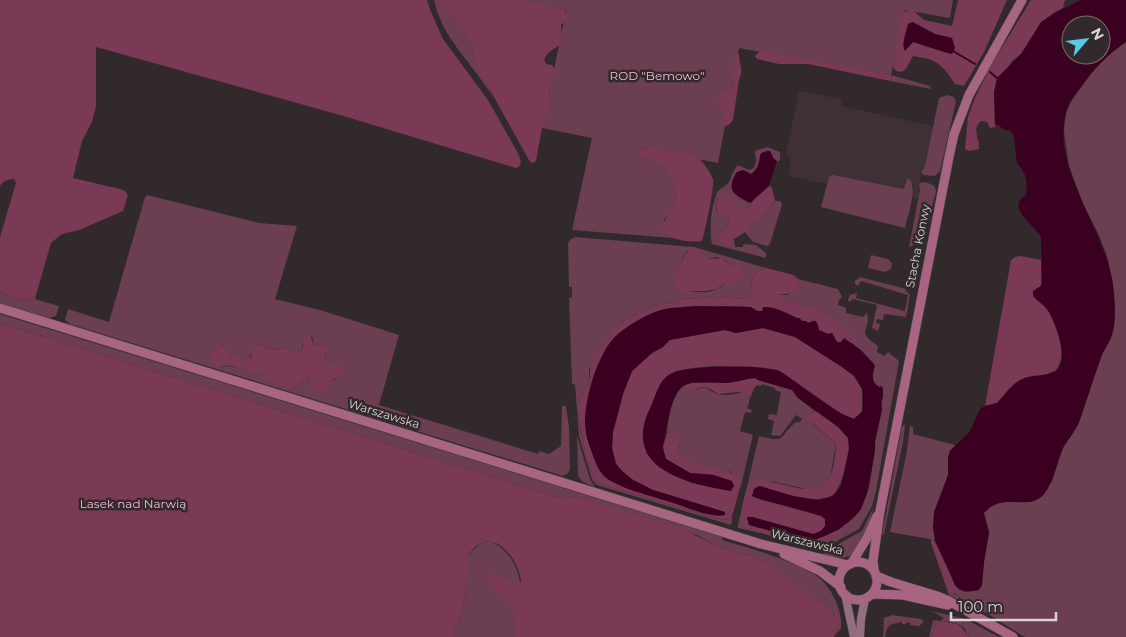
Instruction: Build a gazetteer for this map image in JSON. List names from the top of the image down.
{
  "streets": {
    "main road": ["Stacha Konwy", "Warszawska"]
  },
  "crossings": [
    ["Stacha Konwy", "Warszawska"]
  ],
  "parks": ["ROD \"Bemowo\"", "Lasek nad Narwią"],
  "scale_bar": "100 m",
  "north": "top right"
}
